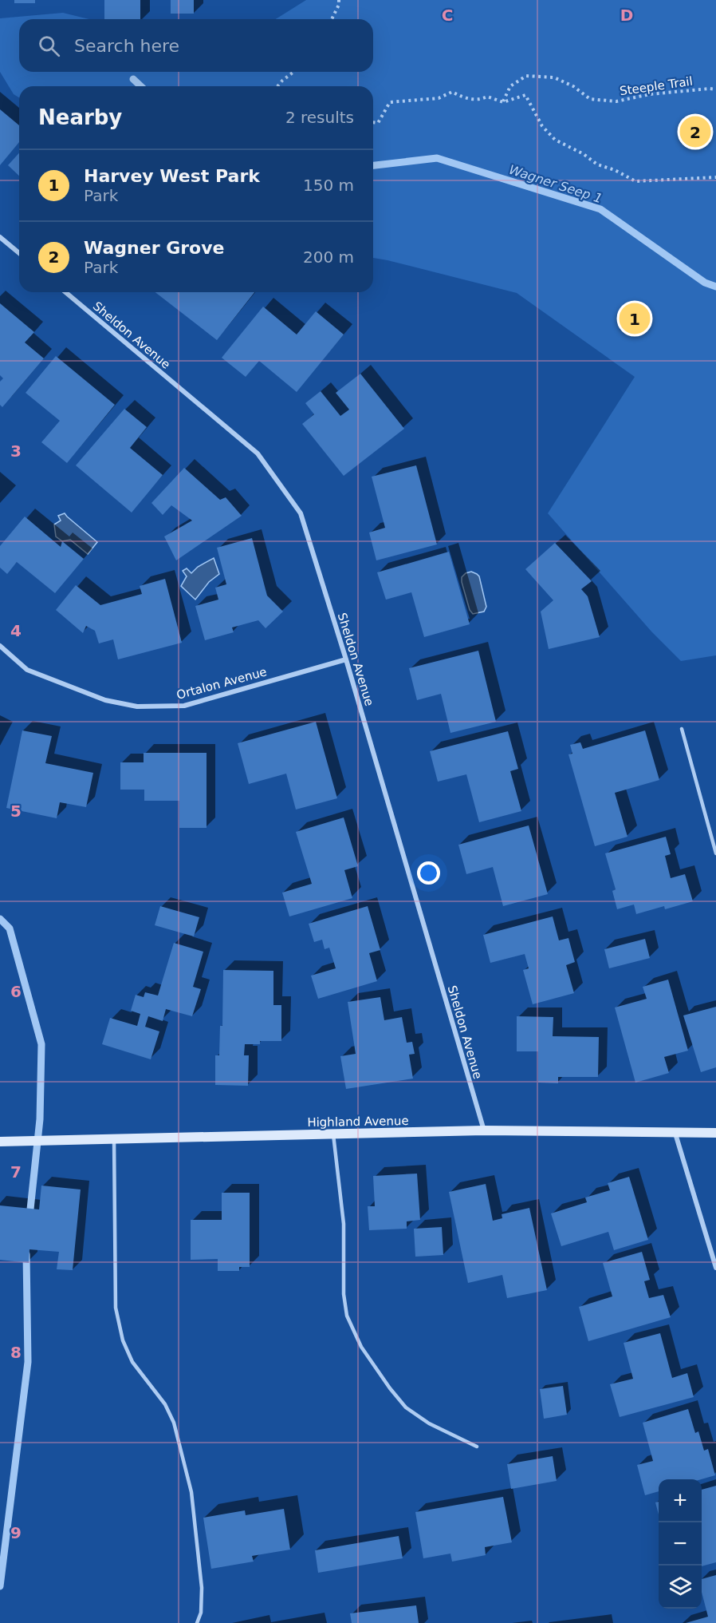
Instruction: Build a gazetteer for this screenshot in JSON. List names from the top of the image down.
{
  "streets": {
    "street": ["Sheldon Avenue", "Ortalon Avenue", "Highland Avenue"],
    "path": ["Steeple Trail"]
  },
  "crossings": [
    ["Sheldon Avenue", "Ortalon Avenue"],
    ["Sheldon Avenue", "Highland Avenue"]
  ],
  "water": ["Wagner Seep 1"],
  "page": {
    "search": "Search here",
    "heading": ["Nearby", "2 results"],
    "pins": ["2", "1"],
    "list": [
      {
        "mark": "1",
        "name": "Harvey West Park",
        "note": "Park",
        "value": "150 m"
      },
      {
        "mark": "2",
        "name": "Wagner Grove",
        "note": "Park",
        "value": "200 m"
      }
    ],
    "map_buttons": ["+", "−"]
  },
  "grid": {
    "columns": ["C", "D"],
    "rows": [
      "3",
      "4",
      "5",
      "6",
      "7",
      "8",
      "9"
    ]
  }
}
